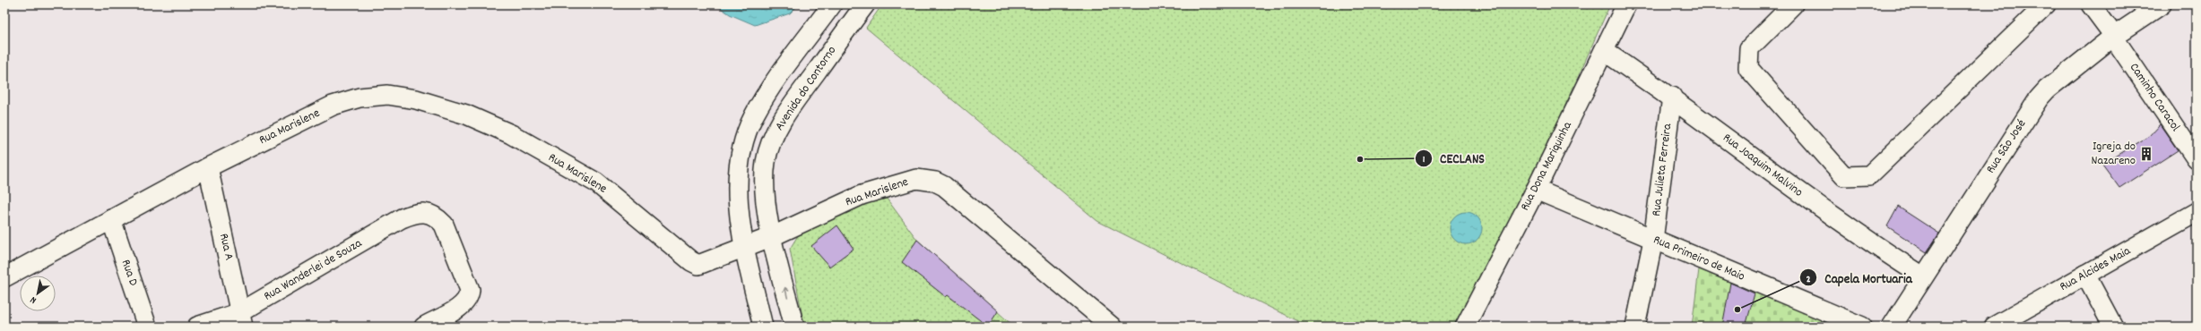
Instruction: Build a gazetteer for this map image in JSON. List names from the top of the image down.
{
  "streets": {
    "street": [
      "Avenida do Contorno",
      "Caminho Caracol",
      "Rua Marislene",
      "Rua São José",
      "Rua Joaquim Malvino",
      "Rua Dona Mariquinha",
      "Rua Julieta Ferreira",
      "Rua A",
      "Rua Primeiro de Maio",
      "Rua Alcides Maia",
      "Rua Wanderlei de Souza",
      "Rua D"
    ]
  },
  "crossings": [
    ["Avenida do Contorno", "Rua Marislene"],
    ["Caminho Caracol", "Rua São José"],
    ["Rua Marislene", "Rua A"],
    ["Rua Marislene", "Rua D"],
    ["Rua São José", "Rua Joaquim Malvino"],
    ["Rua Joaquim Malvino", "Rua Dona Mariquinha"],
    ["Rua Joaquim Malvino", "Rua Julieta Ferreira"],
    ["Rua Dona Mariquinha", "Rua Primeiro de Maio"],
    ["Rua Julieta Ferreira", "Rua Primeiro de Maio"],
    ["Rua A", "Rua Wanderlei de Souza"]
  ],
  "places": {
    "building": ["Igreja do Nazareno"],
    "other": ["CECLANS", "Capela Mortuaria"]
  },
  "north": "bottom left"
}
